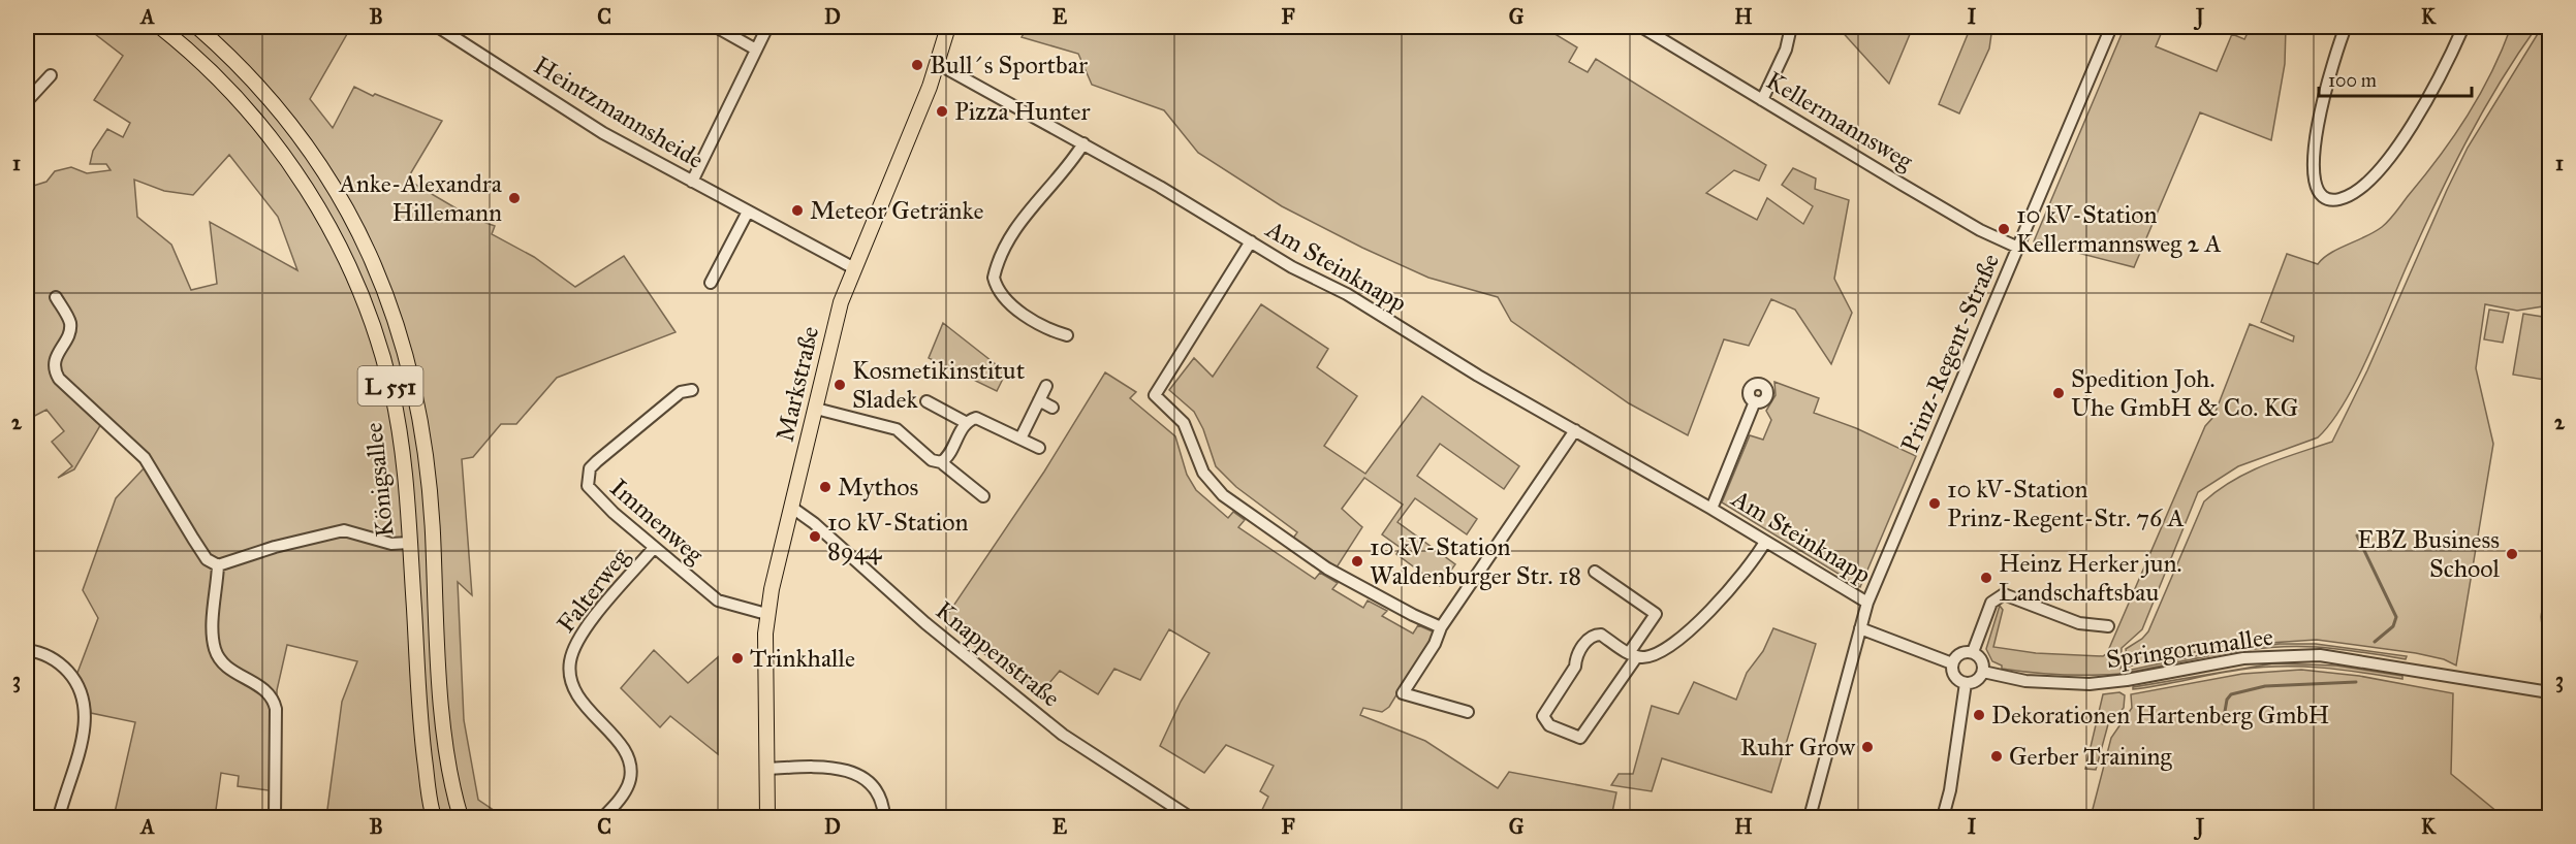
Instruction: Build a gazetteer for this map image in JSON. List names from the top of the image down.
{
  "streets": {
    "main road": ["Markstraße", "L 551", "Königsallee"],
    "street": [
      "Heintzmannsheide",
      "Kellermannsweg",
      "Am Steinknapp",
      "Prinz-Regent-Straße",
      "Immenweg",
      "Falterweg",
      "Springorumallee",
      "Knappenstraße"
    ]
  },
  "crossings": [
    ["Heintzmannsheide", "Markstraße"],
    ["Kellermannsweg", "Prinz-Regent-Straße"],
    ["Am Steinknapp", "Prinz-Regent-Straße"],
    ["Am Steinknapp", "Markstraße"],
    ["Markstraße", "Immenweg"],
    ["Markstraße", "Knappenstraße"],
    ["Immenweg", "Falterweg"]
  ],
  "places": [
    "Bull´s Sportbar",
    "Pizza Hunter",
    "Anke-Alexandra Hillemann",
    "Meteor Getränke",
    "10 kV-Station Kellermannsweg 2 A",
    "Kosmetikinstitut Sladek",
    "Spedition Joh. Uhe GmbH & Co. KG",
    "Mythos",
    "10 kV-Station Prinz-Regent-Str. 76 A",
    "10 kV-Station 8944",
    "EBZ Business School",
    "10 kV-Station Waldenburger Str. 18",
    "Heinz Herker jun. Landschaftsbau",
    "Trinkhalle",
    "Dekorationen Hartenberg GmbH",
    "Ruhr Grow",
    "Gerber Training"
  ],
  "scale_bar": "100 m",
  "grid": {
    "columns": [
      "A",
      "B",
      "C",
      "D",
      "E",
      "F",
      "G",
      "H",
      "I",
      "J",
      "K"
    ],
    "rows": ["1", "2", "3"]
  }
}
